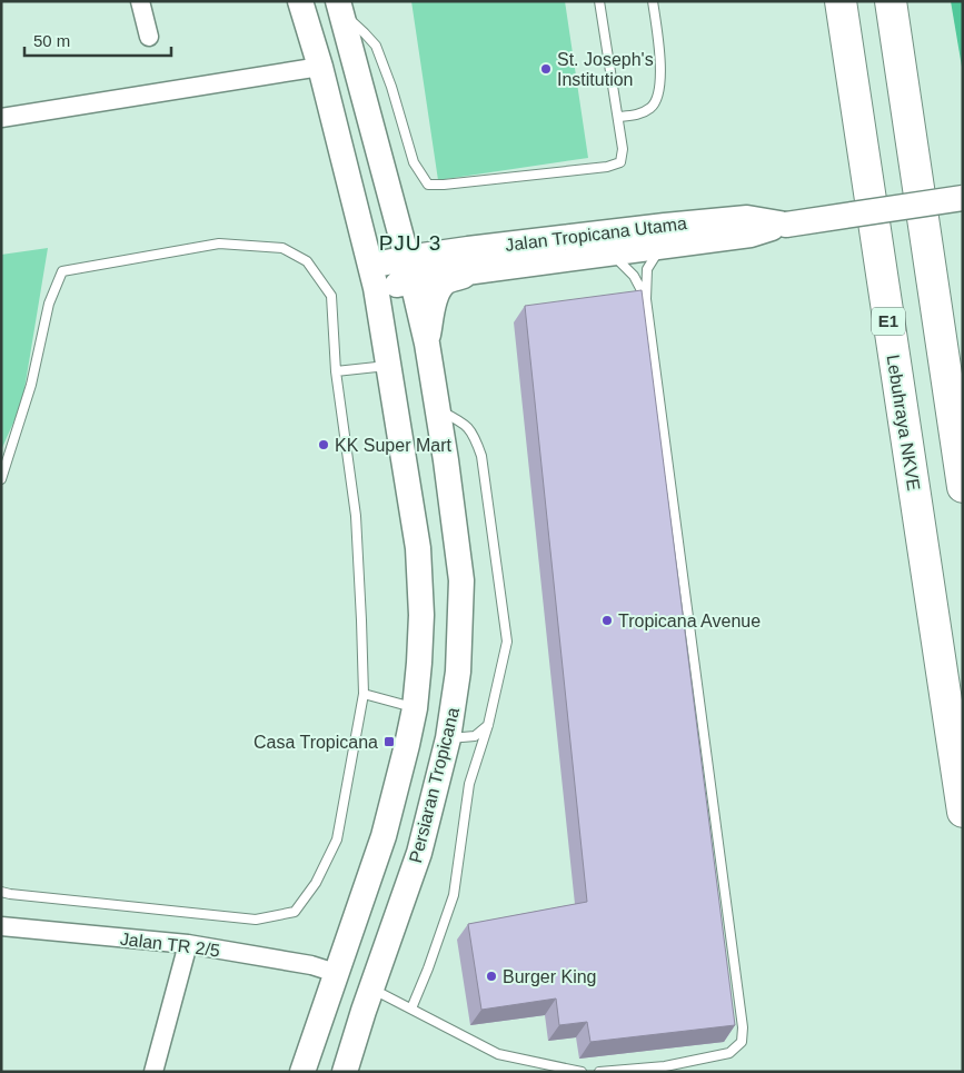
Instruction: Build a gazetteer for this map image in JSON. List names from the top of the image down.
{
  "streets": {
    "highway": ["E1", "Lebuhraya NKVE"],
    "main road": ["Jalan Tropicana Utama", "Persiaran Tropicana"],
    "street": ["Jalan TR 2/5"]
  },
  "crossings": [
    ["Jalan Tropicana Utama", "Persiaran Tropicana"],
    ["Persiaran Tropicana", "Jalan TR 2/5"]
  ],
  "districts": ["PJU 3"],
  "places": {
    "other": [
      "St. Joseph's Institution",
      "KK Super Mart",
      "Tropicana Avenue",
      "Burger King"
    ],
    "transit": ["Casa Tropicana"]
  },
  "scale_bar": "50 m"
}
